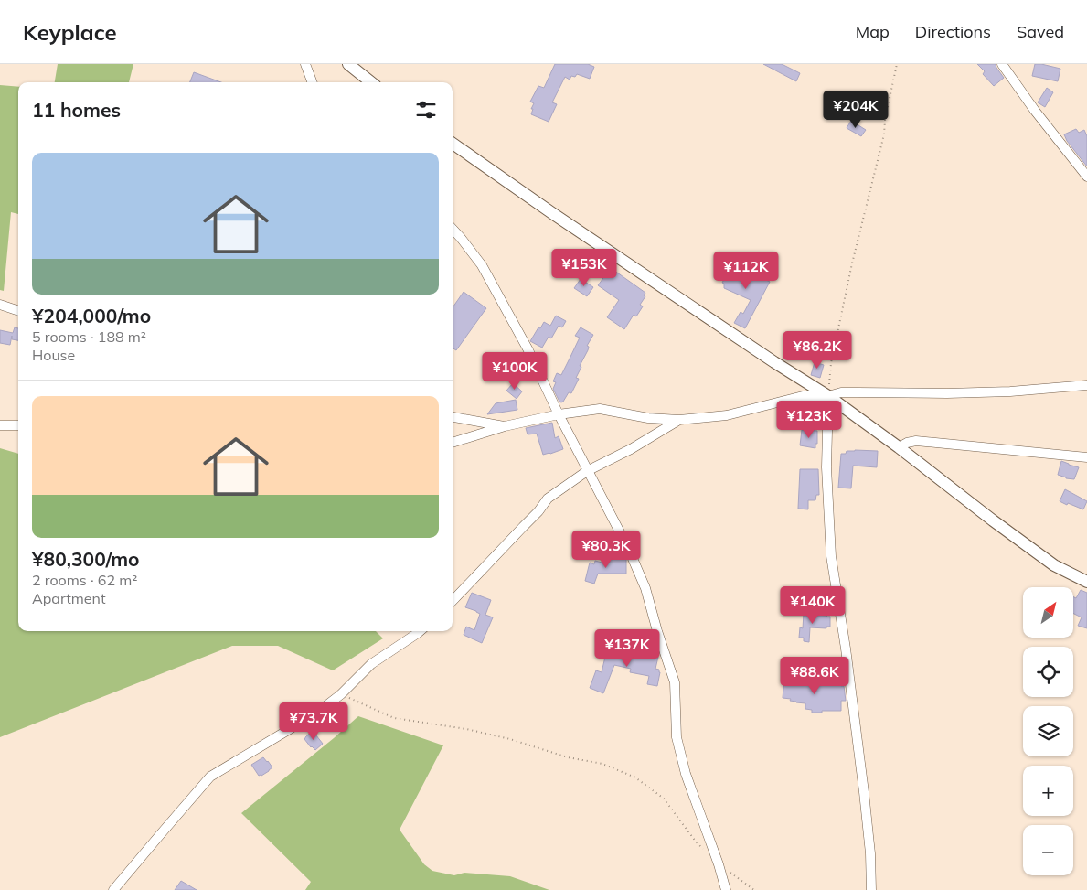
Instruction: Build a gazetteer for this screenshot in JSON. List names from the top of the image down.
{
  "north": "top right",
  "page": {
    "header": "Keyplace",
    "nav": ["Map", "Directions", "Saved"],
    "heading": "11 homes",
    "price": [
      "¥204K",
      "¥153K",
      "¥112K",
      "¥86.2K",
      "¥100K",
      "¥123K",
      "¥80.3K",
      "¥140K",
      "¥137K",
      "¥88.6K",
      "¥73.7K"
    ],
    "list": [
      {
        "name": "¥204,000/mo",
        "note": "5 rooms · 188 m² · House"
      },
      {
        "name": "¥80,300/mo",
        "note": "2 rooms · 62 m² · Apartment"
      }
    ],
    "map_buttons": ["+", "−"]
  }
}
